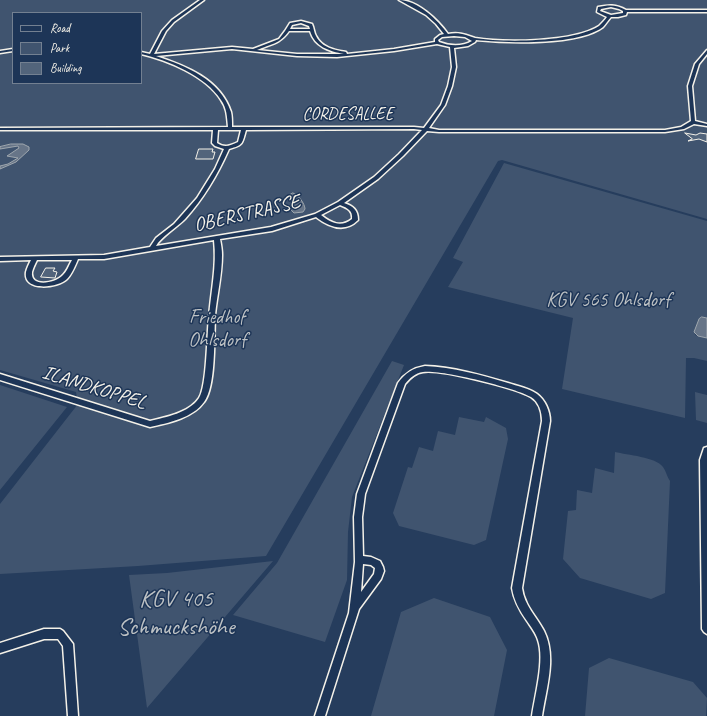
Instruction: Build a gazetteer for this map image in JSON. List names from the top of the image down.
{
  "streets": {
    "street": ["CORDESALLEE", "OBERSTRASSE", "ILANDKOPPEL"]
  },
  "crossings": [
    ["CORDESALLEE", "OBERSTRASSE"],
    ["OBERSTRASSE", "ILANDKOPPEL"]
  ],
  "parks": ["KGV 565 Ohlsdorf", "Friedhof Ohlsdorf", "KGV 405 Schmuckshöhe"],
  "legend": ["Road", "Park", "Building"]
}
